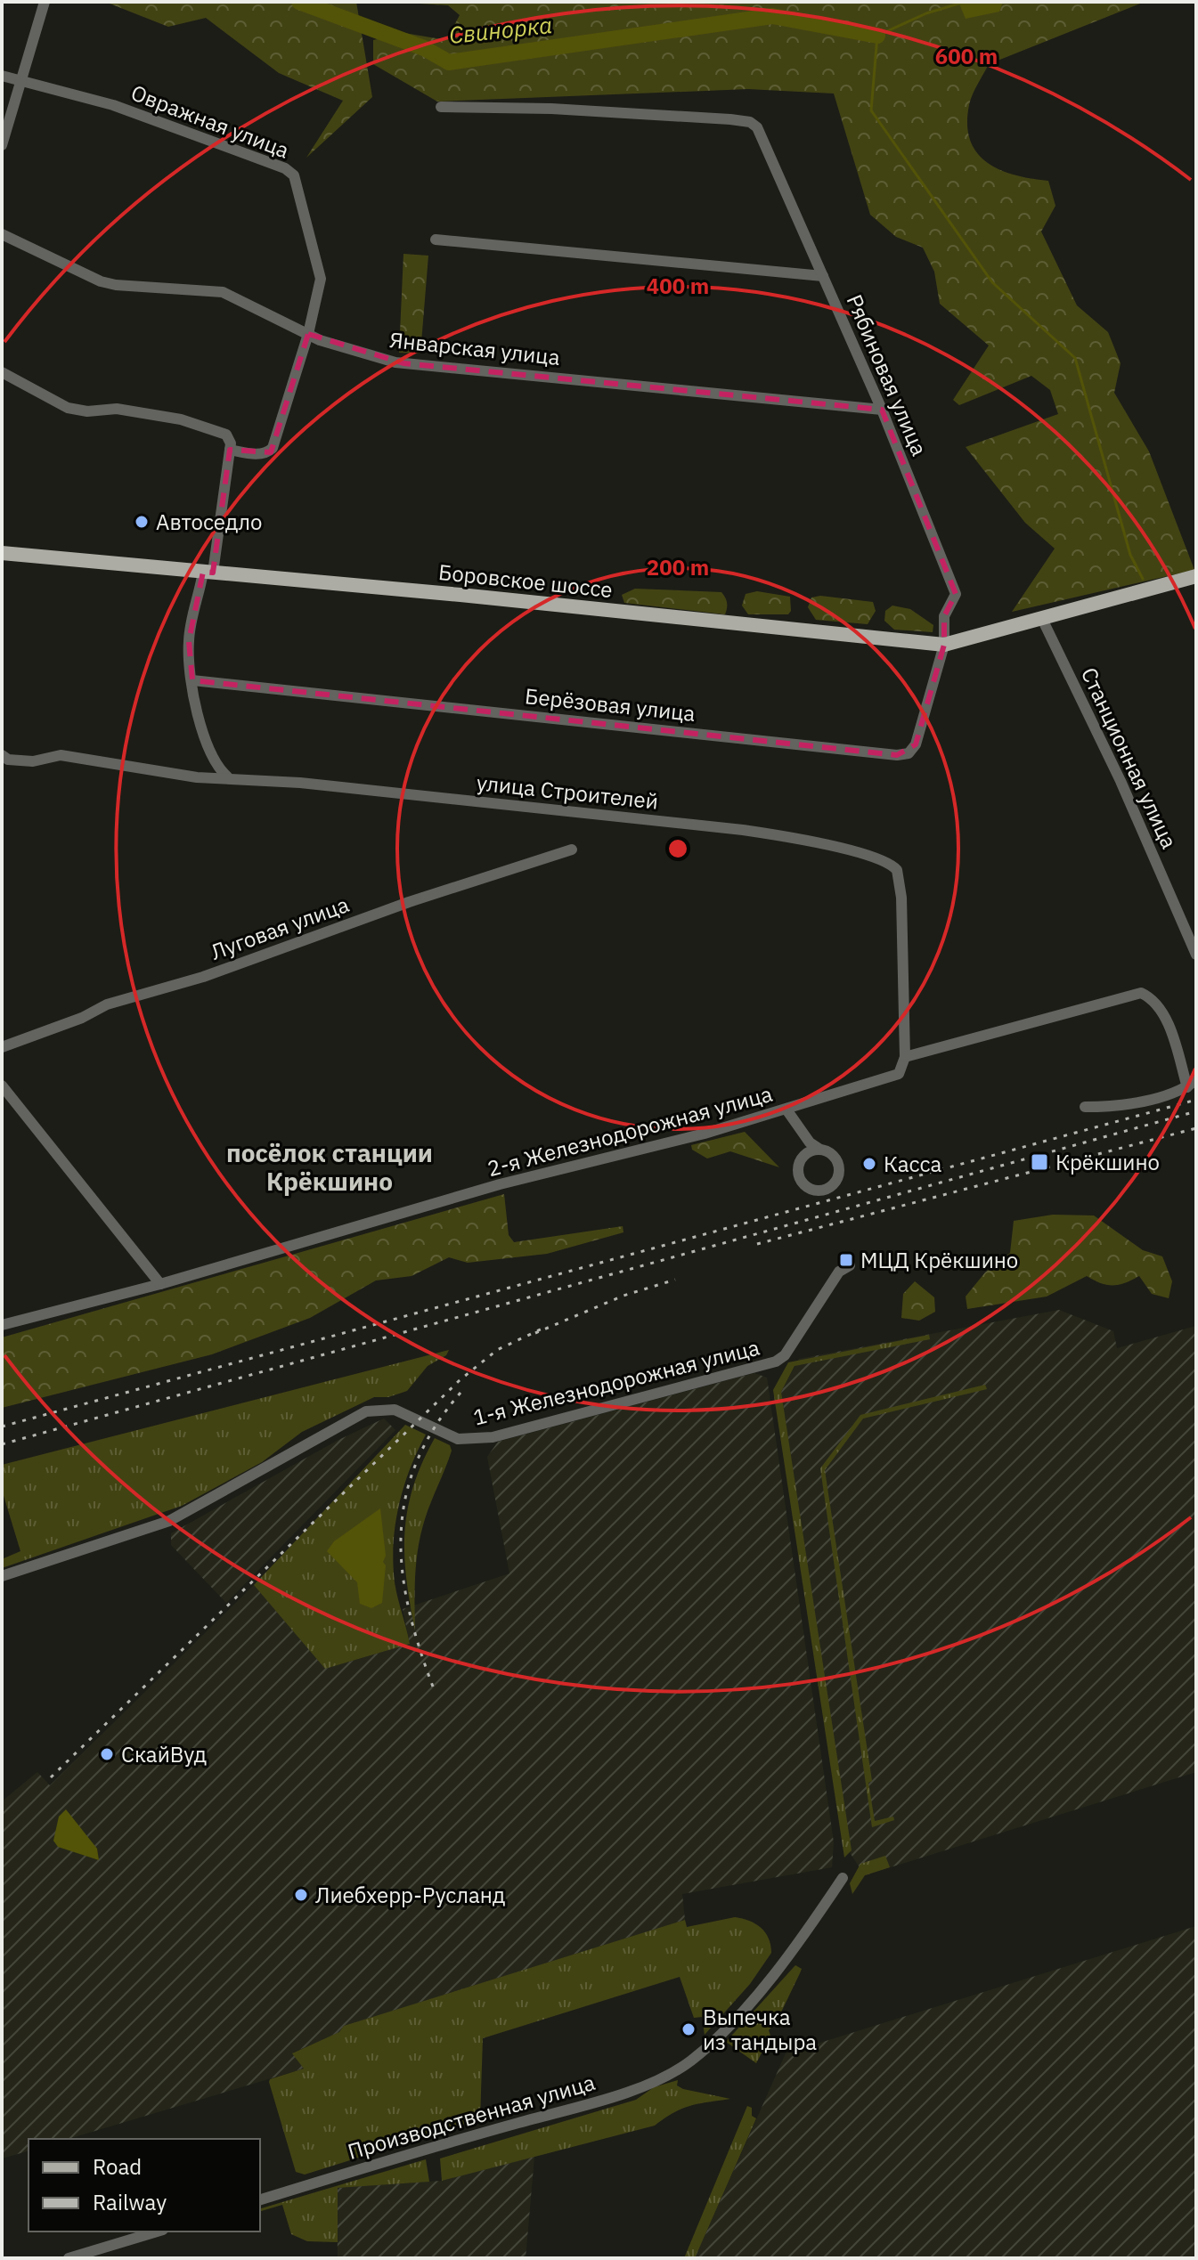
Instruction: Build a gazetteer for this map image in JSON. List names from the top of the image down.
{
  "streets": {
    "main road": ["Боровское шоссе"],
    "street": [
      "Овражная улица",
      "Январская улица",
      "Рябиновая улица",
      "Берёзовая улица",
      "Станционная улица",
      "улица Строителей",
      "Луговая улица",
      "2-я Железнодорожная улица",
      "1-я Железнодорожная улица",
      "Производственная улица"
    ]
  },
  "crossings": [
    ["Овражная улица", "Январская улица"],
    ["Январская улица", "Рябиновая улица"],
    ["Рябиновая улица", "Боровское шоссе"],
    ["Рябиновая улица", "Берёзовая улица"],
    ["Боровское шоссе", "Берёзовая улица"],
    ["Боровское шоссе", "Станционная улица"],
    ["улица Строителей", "2-я Железнодорожная улица"]
  ],
  "districts": ["посёлок станции Крёкшино"],
  "water": ["Свинорка"],
  "places": {
    "other": [
      "Автоседло",
      "Касса",
      "СкайВуд",
      "Лиебхерр-Русланд",
      "Выпечка из тандыра"
    ],
    "transit": ["Крёкшино", "МЦД Крёкшино"]
  },
  "legend": ["Road", "Railway"],
  "rings": ["600 m", "400 m", "200 m"]
}
